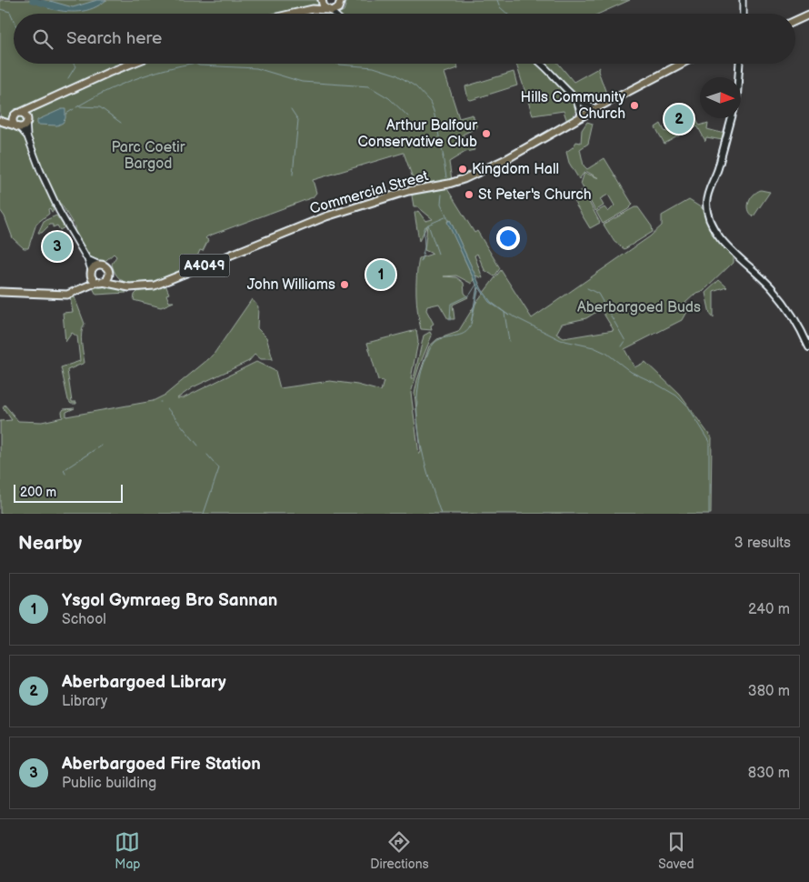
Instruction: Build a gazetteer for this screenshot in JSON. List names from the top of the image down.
{
  "streets": {
    "main road": ["Commercial Street", "A4049"]
  },
  "crossings": [
    ["Commercial Street", "A4049"]
  ],
  "parks": ["Parc Coetir Bargod", "Aberbargoed Buds"],
  "places": [
    "Hills Community Church",
    "Arthur Balfour Conservative Club",
    "Kingdom Hall",
    "St Peter's Church",
    "John Williams"
  ],
  "scale_bar": "200 m",
  "north": "right",
  "page": {
    "search": "Search here",
    "pins": ["2", "3", "1"],
    "scale": "200 m",
    "heading": ["Nearby", "3 results"],
    "list": [
      {
        "mark": "1",
        "name": "Ysgol Gymraeg Bro Sannan",
        "note": "School",
        "value": "240 m"
      },
      {
        "mark": "2",
        "name": "Aberbargoed Library",
        "note": "Library",
        "value": "380 m"
      },
      {
        "mark": "3",
        "name": "Aberbargoed Fire Station",
        "note": "Public building",
        "value": "830 m"
      }
    ],
    "nav": ["Map", "Directions", "Saved"]
  }
}
